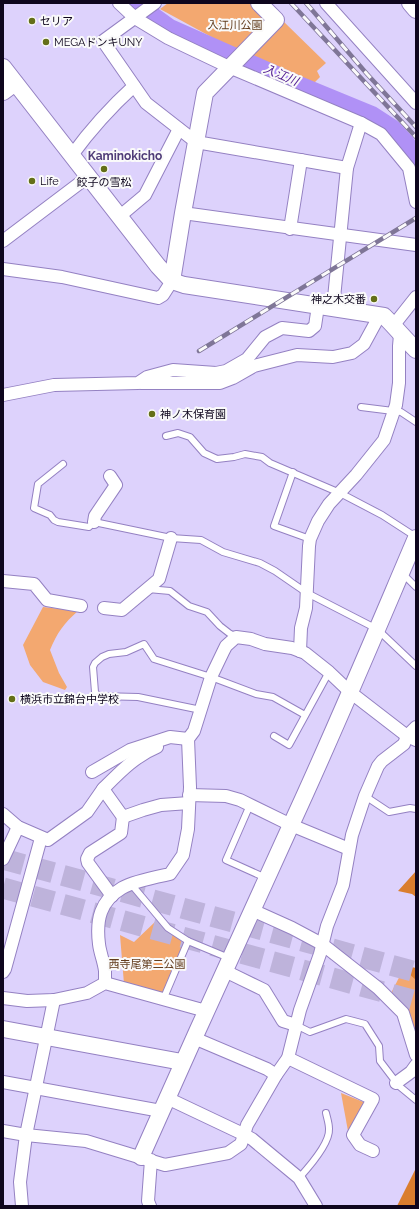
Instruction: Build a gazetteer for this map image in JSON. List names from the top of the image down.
{
  "districts": ["Kaminokicho"],
  "water": ["入江川"],
  "parks": ["入江川公園", "西寺尾第二公園"],
  "places": [
    "セリア",
    "MEGAドンキUNY",
    "餃子の雪松",
    "Life",
    "神之木交番",
    "神ノ木保育園",
    "横浜市立錦台中学校"
  ]
}
